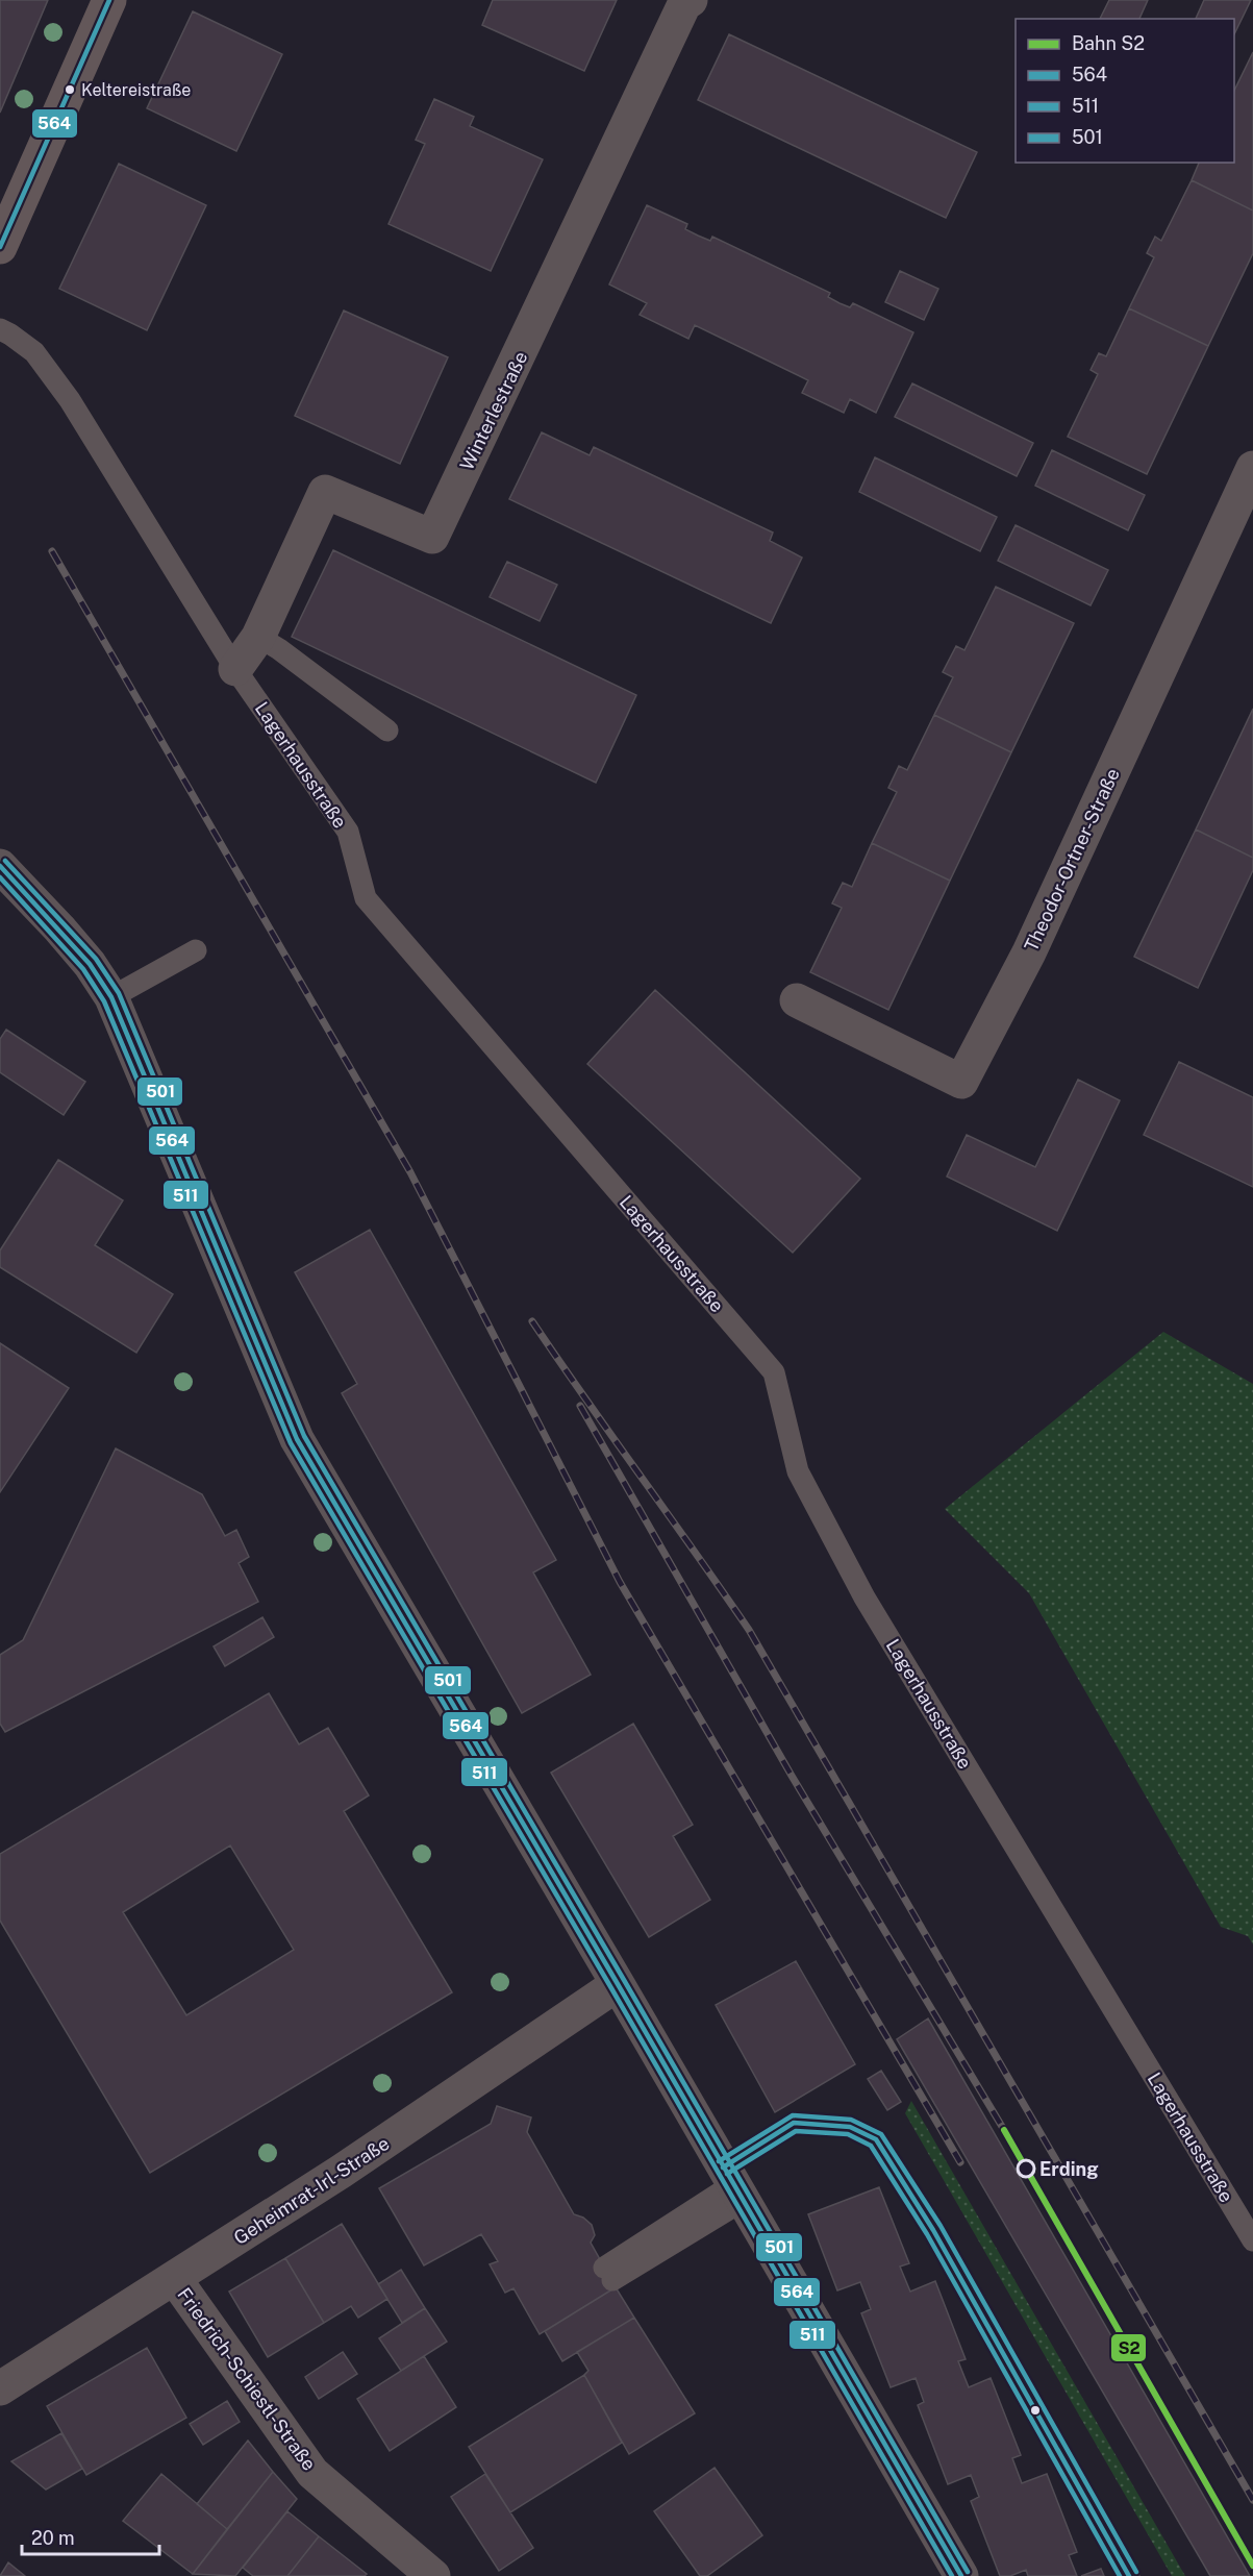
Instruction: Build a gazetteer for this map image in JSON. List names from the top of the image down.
{
  "streets": {
    "street": [
      "Winterlestraße",
      "Theodor-Ortner-Straße",
      "Geheimrat-Irl-Straße",
      "Friedrich-Schiestl-Straße"
    ],
    "lane": ["Lagerhausstraße"]
  },
  "crossings": [
    ["Winterlestraße", "Lagerhausstraße"],
    ["Geheimrat-Irl-Straße", "Friedrich-Schiestl-Straße"]
  ],
  "places": ["Keltereistraße", "Erding"],
  "lines": [
    "transit line 564",
    "transit line 501",
    "transit line 511",
    "rail line S2"
  ],
  "legend": [
    "Bahn S2",
    "564",
    "511",
    "501"
  ],
  "scale_bar": "20 m"
}
